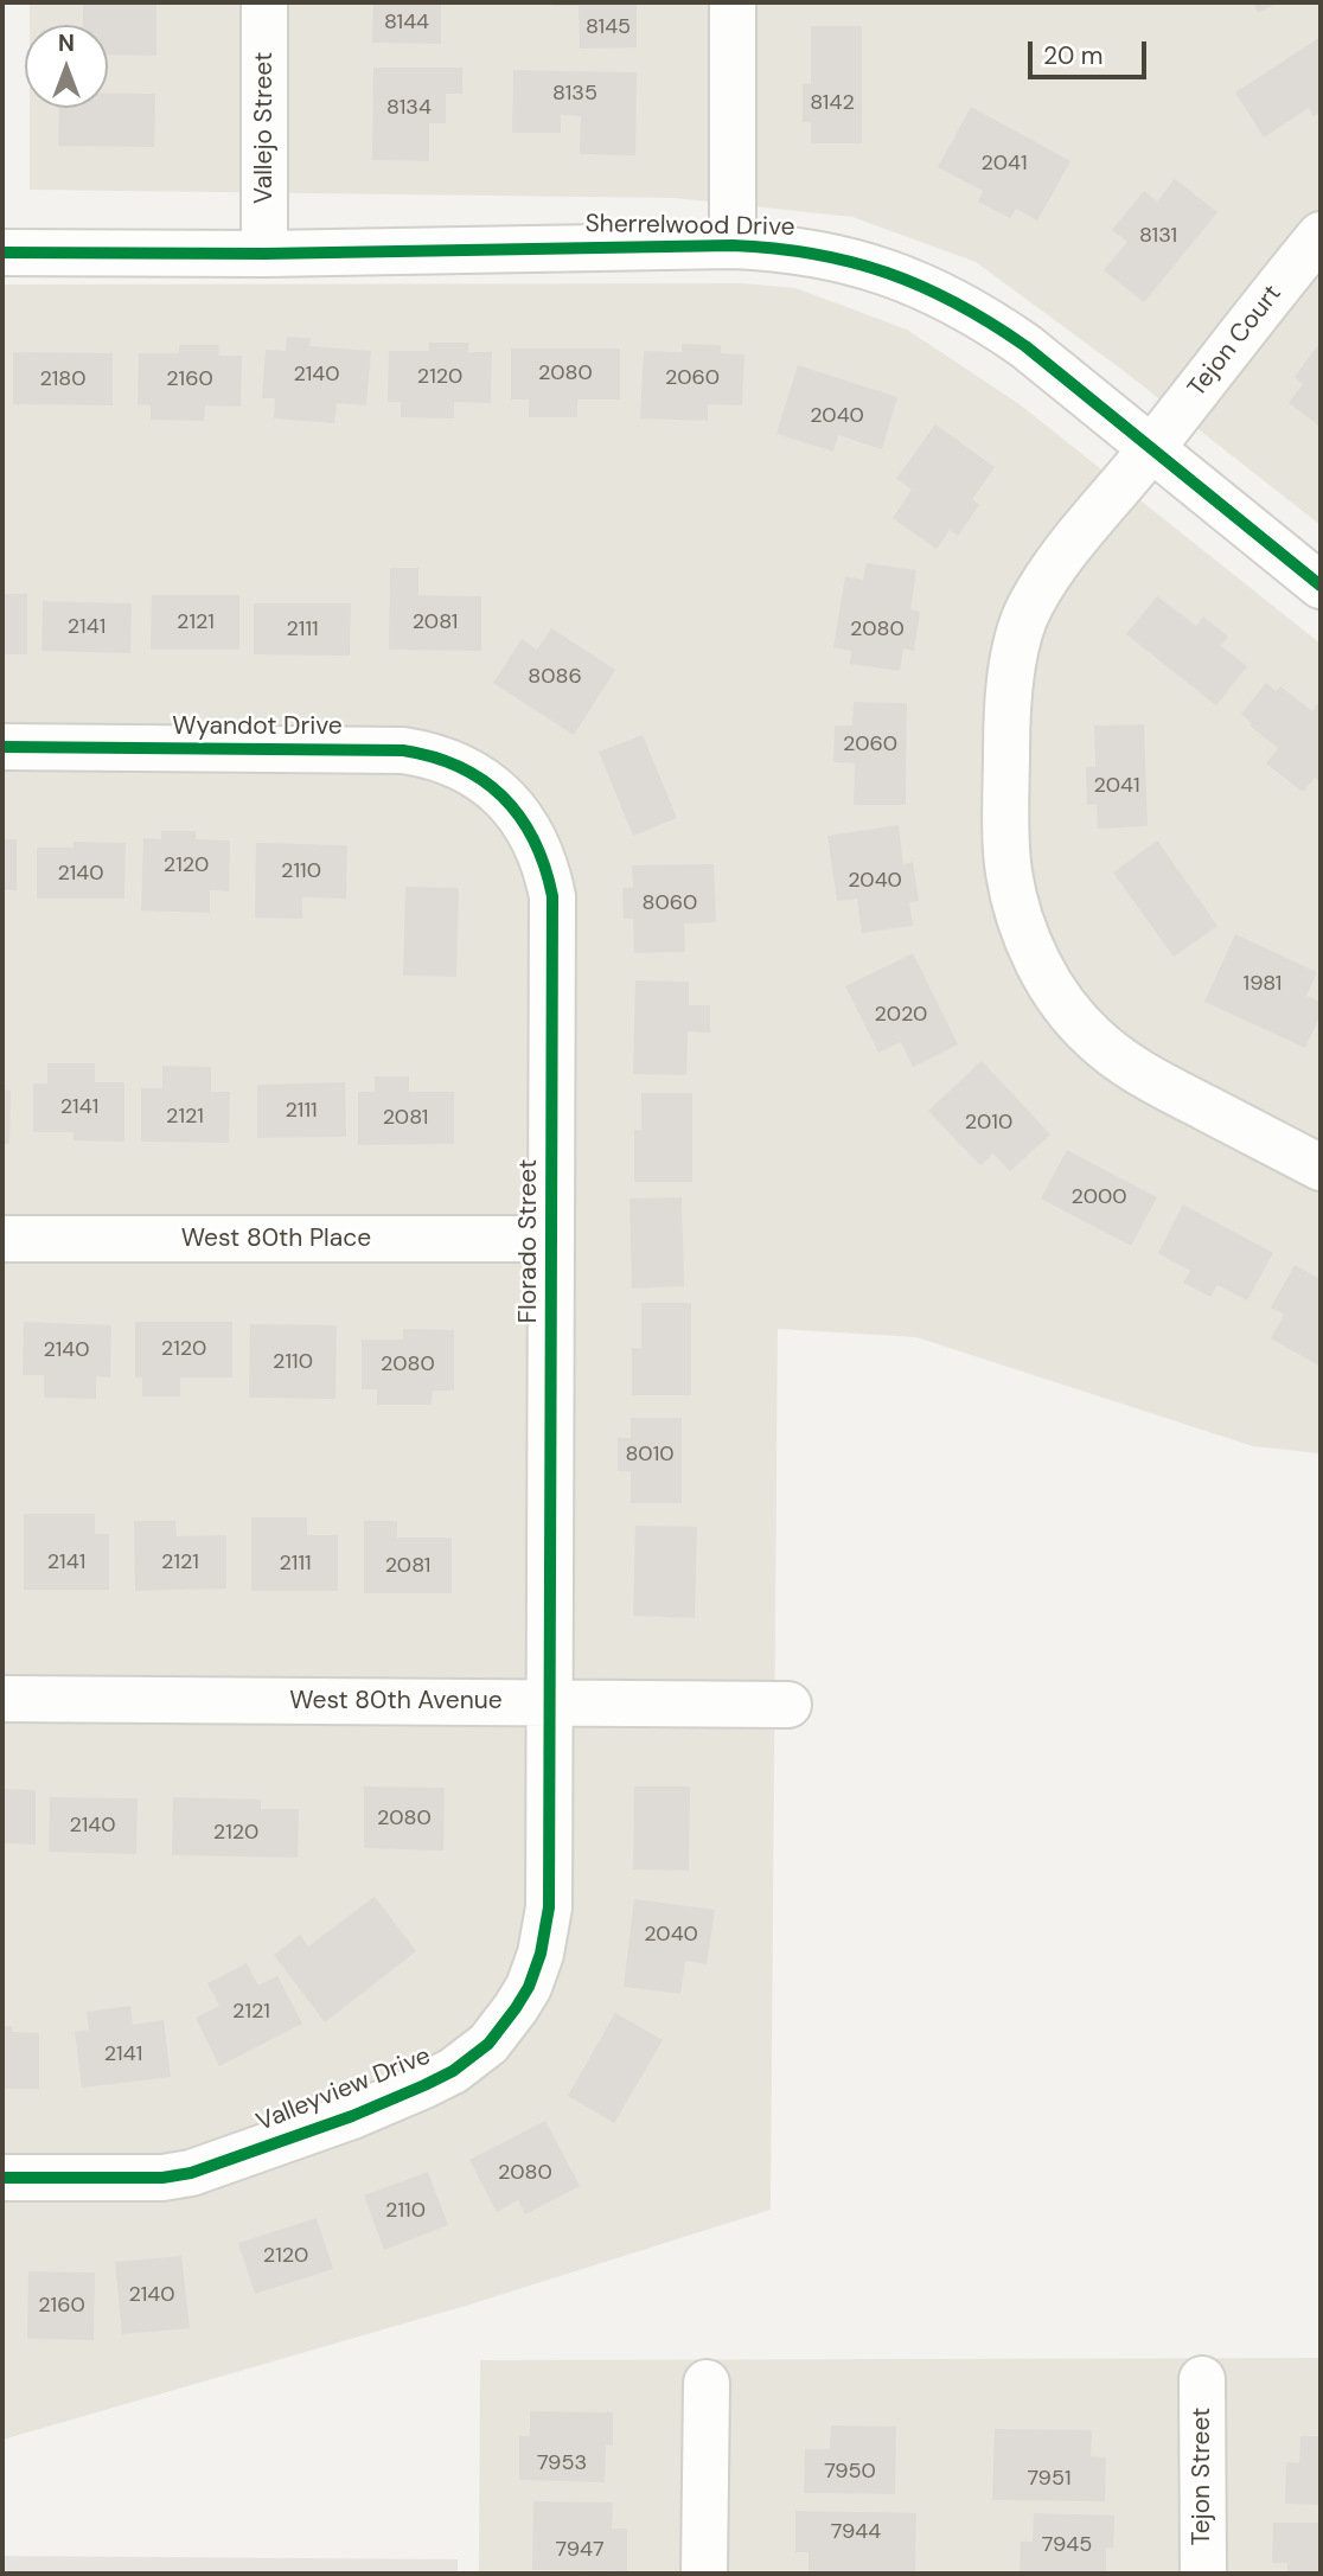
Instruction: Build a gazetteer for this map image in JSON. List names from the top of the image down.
{
  "streets": {
    "street": [
      "Vallejo Street",
      "Sherrelwood Drive",
      "Tejon Court",
      "Wyandot Drive",
      "West 80th Place",
      "Florado Street",
      "West 80th Avenue",
      "Valleyview Drive",
      "Tejon Street"
    ]
  },
  "crossings": [
    ["Vallejo Street", "Sherrelwood Drive"],
    ["Sherrelwood Drive", "Tejon Court"],
    ["Wyandot Drive", "Florado Street"],
    ["West 80th Place", "Florado Street"],
    ["Florado Street", "West 80th Avenue"],
    ["Florado Street", "Valleyview Drive"],
    ["West 80th Avenue", "Valleyview Drive"]
  ],
  "house_numbers": [
    "8144",
    "8145",
    "8135",
    "8142",
    "8134",
    "2041",
    "8131",
    "2080",
    "2140",
    "2120",
    "2060",
    "2180",
    "2160",
    "2040",
    "2121",
    "2081",
    "2141",
    "2111",
    "2080",
    "8086",
    "2060",
    "2041",
    "2120",
    "2110",
    "2140",
    "2040",
    "8060",
    "1981",
    "2020",
    "2141",
    "2111",
    "2121",
    "2081",
    "2010",
    "2000",
    "2120",
    "2140",
    "2110",
    "2080",
    "8010",
    "2141",
    "2121",
    "2111",
    "2081",
    "2080",
    "2140",
    "2120",
    "2040",
    "2121",
    "2141",
    "2080",
    "2110",
    "2120",
    "2140",
    "2160",
    "7953",
    "7950",
    "7951",
    "7944",
    "7945",
    "7947"
  ],
  "scale_bar": "20 m",
  "north": "top"
}
